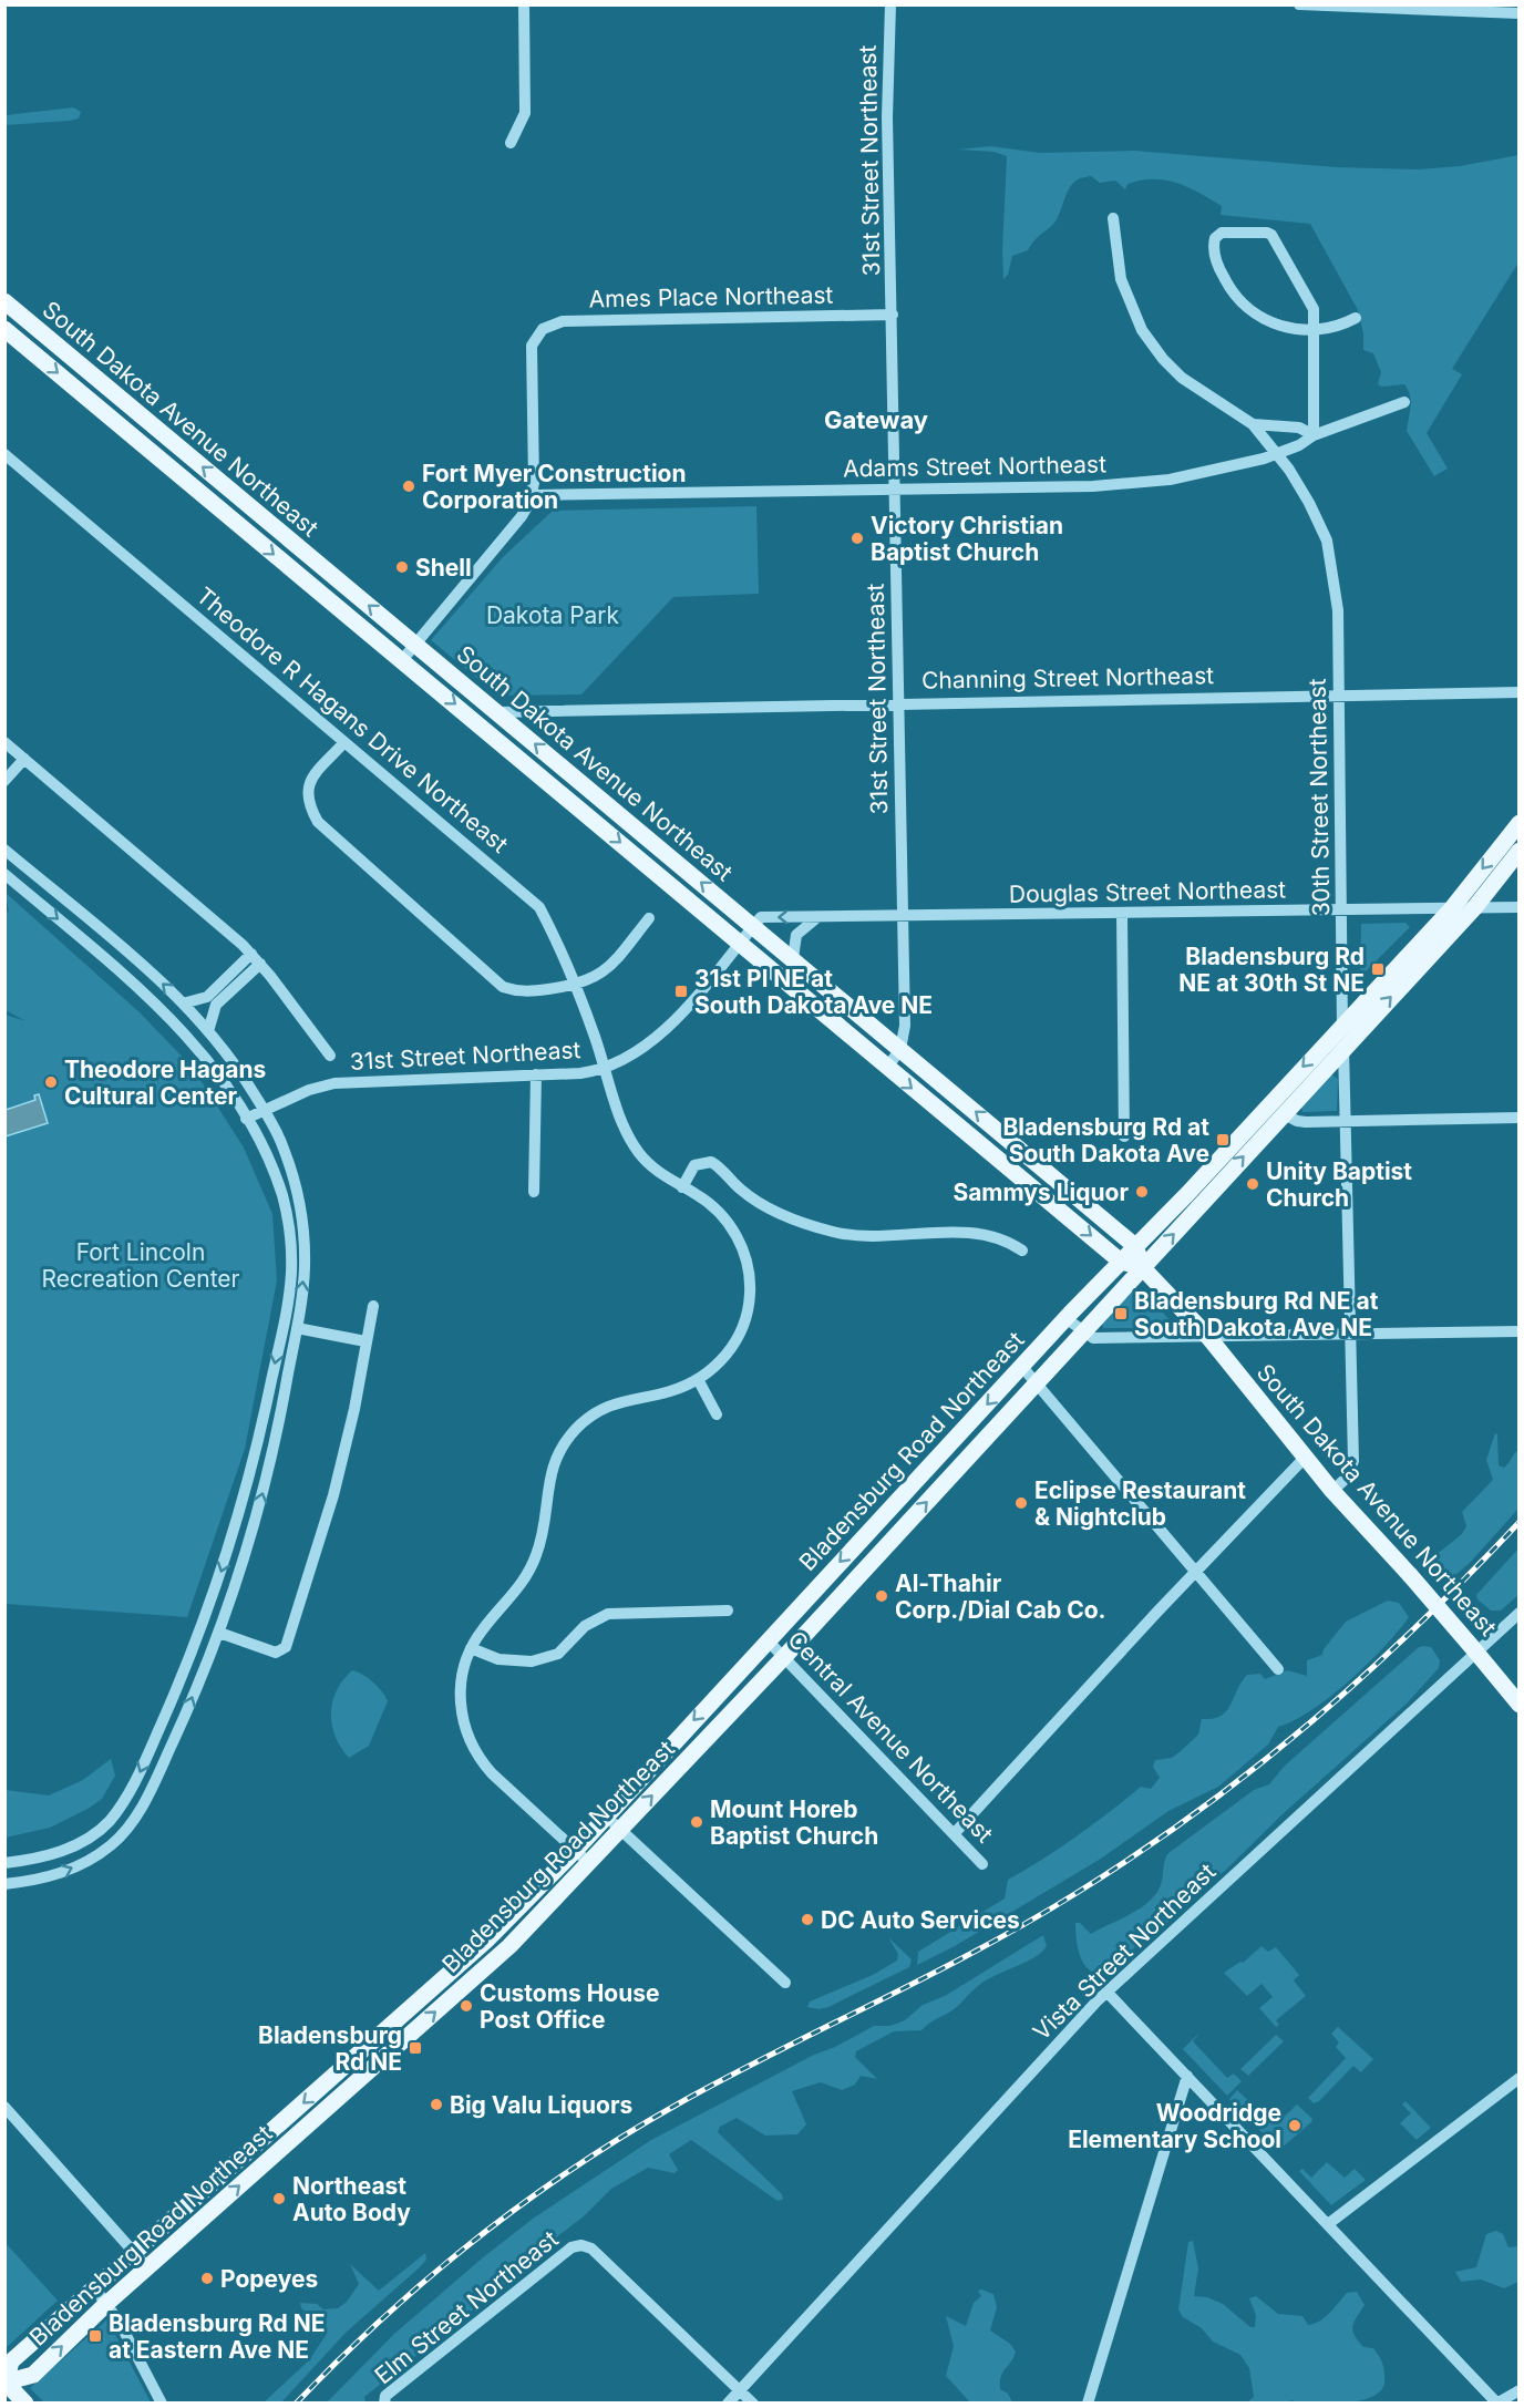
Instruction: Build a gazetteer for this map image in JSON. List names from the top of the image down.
{
  "streets": {
    "main road": ["South Dakota Avenue Northeast", "Bladensburg Road Northeast"],
    "street": [
      "31st Street Northeast",
      "Ames Place Northeast",
      "Adams Street Northeast",
      "Channing Street Northeast",
      "Theodore R Hagans Drive Northeast",
      "30th Street Northeast",
      "Douglas Street Northeast",
      "Central Avenue Northeast",
      "Vista Street Northeast",
      "Elm Street Northeast"
    ]
  },
  "crossings": [
    ["31st Street Northeast", "Ames Place Northeast"],
    ["31st Street Northeast", "South Dakota Avenue Northeast"],
    ["31st Street Northeast", "Adams Street Northeast"],
    ["31st Street Northeast", "Channing Street Northeast"],
    ["31st Street Northeast", "Theodore R Hagans Drive Northeast"],
    ["31st Street Northeast", "Douglas Street Northeast"],
    ["Ames Place Northeast", "Adams Street Northeast"],
    ["South Dakota Avenue Northeast", "Channing Street Northeast"],
    ["South Dakota Avenue Northeast", "30th Street Northeast"],
    ["South Dakota Avenue Northeast", "Douglas Street Northeast"],
    ["South Dakota Avenue Northeast", "Bladensburg Road Northeast"],
    ["South Dakota Avenue Northeast", "Vista Street Northeast"],
    ["Adams Street Northeast", "30th Street Northeast"],
    ["Channing Street Northeast", "30th Street Northeast"],
    ["30th Street Northeast", "Douglas Street Northeast"],
    ["30th Street Northeast", "Bladensburg Road Northeast"],
    ["Douglas Street Northeast", "Bladensburg Road Northeast"],
    ["Bladensburg Road Northeast", "Central Avenue Northeast"],
    ["Vista Street Northeast", "Elm Street Northeast"]
  ],
  "districts": ["Gateway"],
  "parks": ["Dakota Park", "Fort Lincoln Recreation Center"],
  "places": {
    "other": [
      "Fort Myer Construction Corporation",
      "Victory Christian Baptist Church",
      "Shell",
      "Theodore Hagans Cultural Center",
      "Unity Baptist Church",
      "Sammys Liquor",
      "Eclipse Restaurant & Nightclub",
      "Al-Thahir Corp./Dial Cab Co.",
      "Mount Horeb Baptist Church",
      "DC Auto Services",
      "Customs House Post Office",
      "Big Valu Liquors",
      "Woodridge Elementary School",
      "Northeast Auto Body",
      "Popeyes"
    ],
    "transit": [
      "Bladensburg Rd NE at 30th St NE",
      "31st Pl NE at South Dakota Ave NE",
      "Bladensburg Rd at South Dakota Ave",
      "Bladensburg Rd NE at South Dakota Ave NE",
      "Bladensburg Rd NE",
      "Bladensburg Rd NE at Eastern Ave NE"
    ]
  }
}
